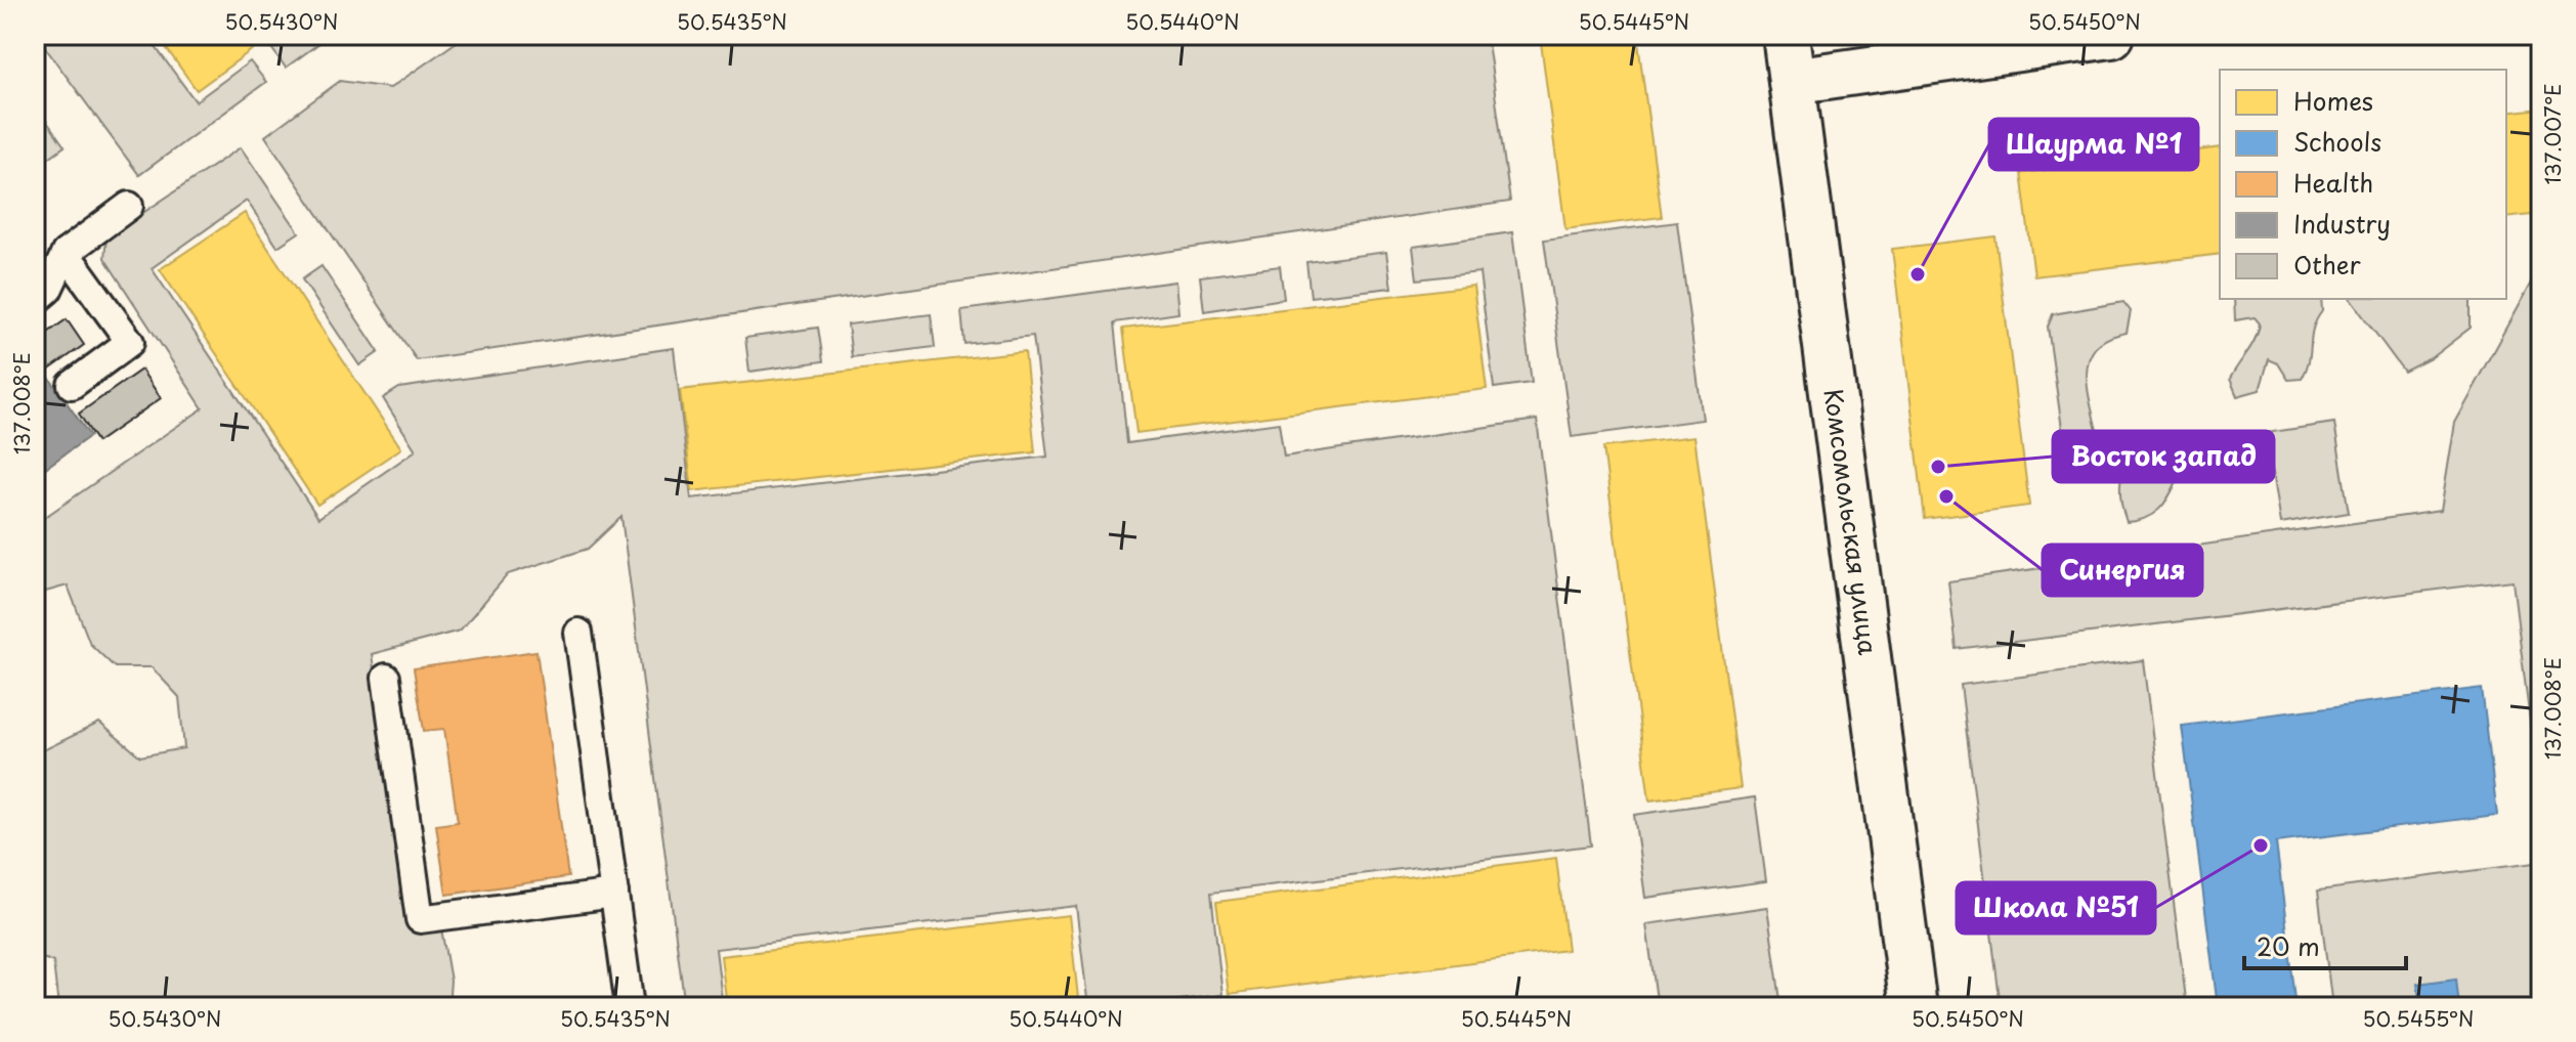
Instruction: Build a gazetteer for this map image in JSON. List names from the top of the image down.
{
  "streets": {
    "street": ["Комсомольская улица"]
  },
  "places": [
    "Шаурма №1",
    "Восток запад",
    "Синергия",
    "Школа №51"
  ],
  "legend": [
    "Homes",
    "Schools",
    "Health",
    "Industry",
    "Other"
  ],
  "scale_bar": "20 m",
  "coordinates": [
    "50.5430°N",
    "50.5435°N",
    "50.5440°N",
    "50.5445°N",
    "50.5450°N",
    "137.007°E",
    "137.008°E",
    "50.5455°N"
  ]
}
